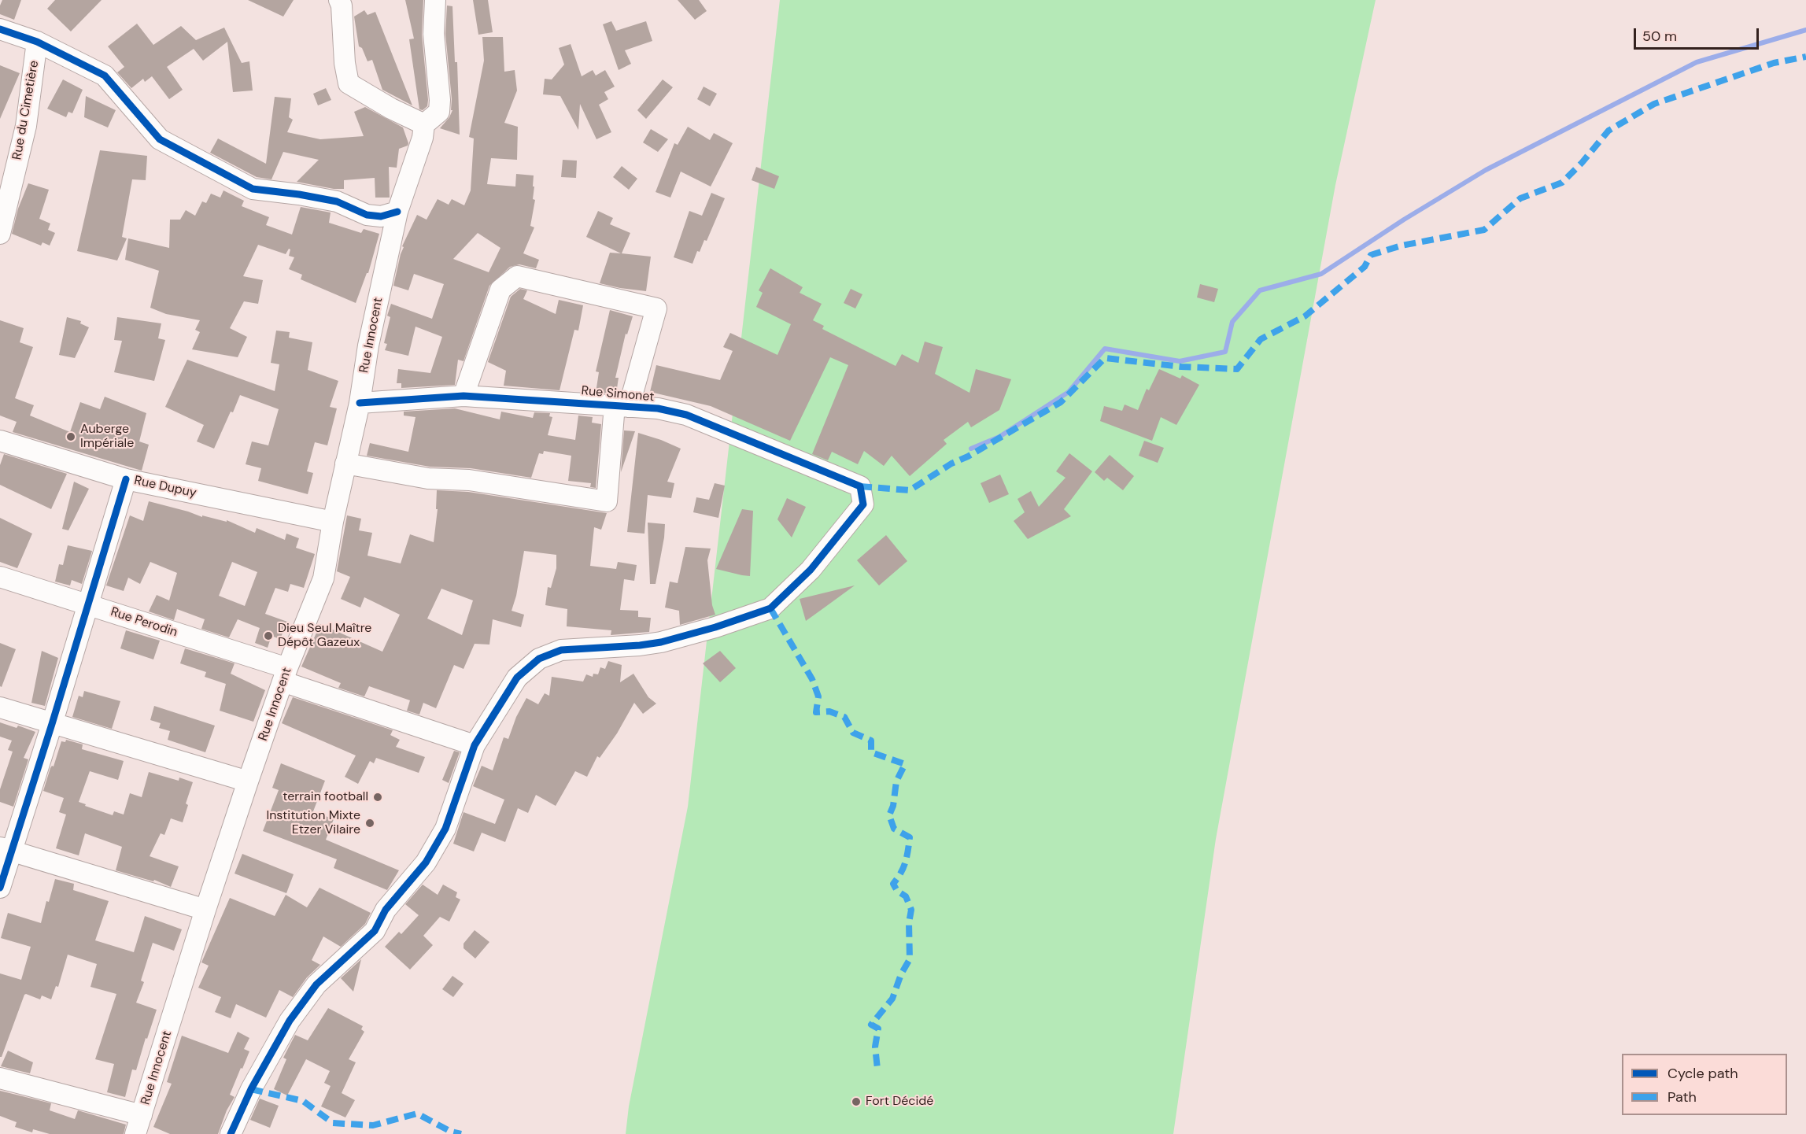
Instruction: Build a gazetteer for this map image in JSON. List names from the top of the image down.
{
  "streets": {
    "street": [
      "Rue du Cimetière",
      "Rue Innocent",
      "Rue Simonet",
      "Rue Dupuy",
      "Rue Perodin"
    ]
  },
  "crossings": [
    ["Rue Innocent", "Rue Simonet"],
    ["Rue Innocent", "Rue Dupuy"],
    ["Rue Innocent", "Rue Perodin"],
    ["Rue Simonet", "Rue Perodin"]
  ],
  "places": [
    "Auberge Impériale",
    "Dieu Seul Maître Dépôt Gazeux",
    "terrain football",
    "Institution Mixte Etzer Vilaire",
    "Fort Décidé"
  ],
  "legend": ["Cycle path", "Path"],
  "scale_bar": "50 m"
}
